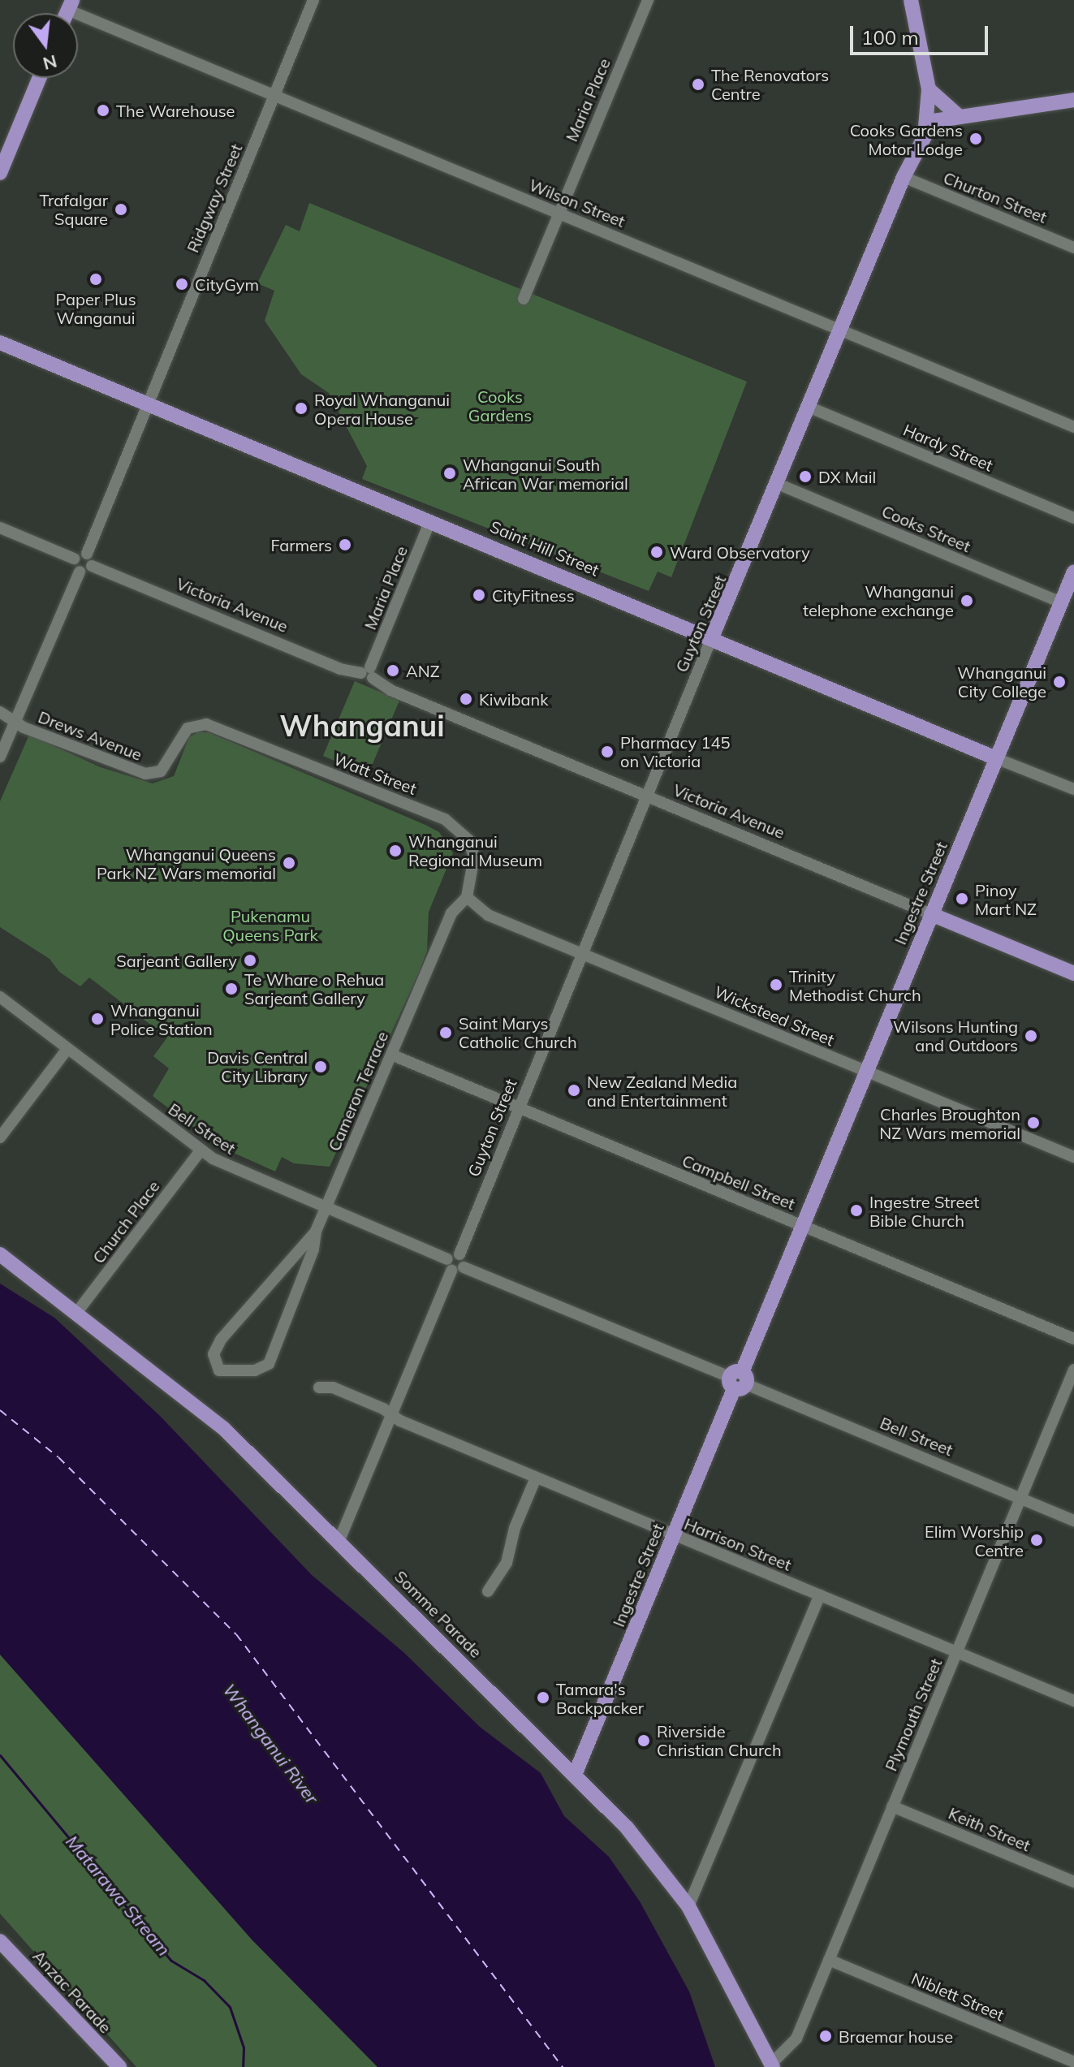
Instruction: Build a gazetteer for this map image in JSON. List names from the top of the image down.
{
  "streets": {
    "main road": [
      "Saint Hill Street",
      "Victoria Avenue",
      "Guyton Street",
      "Ingestre Street",
      "Somme Parade",
      "Anzac Parade"
    ],
    "street": [
      "Maria Place",
      "Churton Street",
      "Ridgway Street",
      "Wilson Street",
      "Hardy Street",
      "Cooks Street",
      "Drews Avenue",
      "Watt Street",
      "Wicksteed Street",
      "Cameron Terrace",
      "Bell Street",
      "Campbell Street",
      "Church Place",
      "Harrison Street",
      "Plymouth Street",
      "Keith Street",
      "Niblett Street"
    ]
  },
  "crossings": [
    ["Maria Place", "Wilson Street"],
    ["Maria Place", "Saint Hill Street"],
    ["Maria Place", "Victoria Avenue"],
    ["Churton Street", "Guyton Street"],
    ["Ridgway Street", "Wilson Street"],
    ["Ridgway Street", "Saint Hill Street"],
    ["Wilson Street", "Guyton Street"],
    ["Hardy Street", "Guyton Street"],
    ["Cooks Street", "Guyton Street"],
    ["Cooks Street", "Ingestre Street"],
    ["Saint Hill Street", "Guyton Street"],
    ["Saint Hill Street", "Ingestre Street"],
    ["Victoria Avenue", "Guyton Street"],
    ["Victoria Avenue", "Ingestre Street"],
    ["Guyton Street", "Wicksteed Street"],
    ["Guyton Street", "Campbell Street"],
    ["Drews Avenue", "Watt Street"],
    ["Watt Street", "Cameron Terrace"],
    ["Ingestre Street", "Wicksteed Street"],
    ["Ingestre Street", "Bell Street"],
    ["Ingestre Street", "Campbell Street"],
    ["Ingestre Street", "Harrison Street"],
    ["Ingestre Street", "Somme Parade"],
    ["Wicksteed Street", "Cameron Terrace"],
    ["Cameron Terrace", "Bell Street"],
    ["Cameron Terrace", "Campbell Street"],
    ["Bell Street", "Church Place"],
    ["Bell Street", "Plymouth Street"],
    ["Church Place", "Somme Parade"],
    ["Harrison Street", "Plymouth Street"],
    ["Somme Parade", "Plymouth Street"],
    ["Plymouth Street", "Keith Street"],
    ["Plymouth Street", "Niblett Street"]
  ],
  "districts": ["Whanganui"],
  "water": ["Whanganui River", "Matarawa Stream"],
  "parks": ["Cooks Gardens", "Pukenamu Queens Park"],
  "places": [
    "The Renovators Centre",
    "The Warehouse",
    "Cooks Gardens Motor Lodge",
    "Trafalgar Square",
    "Paper Plus Wanganui",
    "CityGym",
    "Royal Whanganui Opera House",
    "Whanganui South African War memorial",
    "DX Mail",
    "Farmers",
    "Ward Observatory",
    "CityFitness",
    "Whanganui telephone exchange",
    "ANZ",
    "Whanganui City College",
    "Kiwibank",
    "Pharmacy 145 on Victoria",
    "Whanganui Regional Museum",
    "Whanganui Queens Park NZ Wars memorial",
    "Pinoy Mart NZ",
    "Sarjeant Gallery",
    "Trinity Methodist Church",
    "Te Whare o Rehua Sarjeant Gallery",
    "Whanganui Police Station",
    "Saint Marys Catholic Church",
    "Wilsons Hunting and Outdoors",
    "Davis Central City Library",
    "New Zealand Media and Entertainment",
    "Charles Broughton NZ Wars memorial",
    "Ingestre Street Bible Church",
    "Elim Worship Centre",
    "Tamara's Backpacker",
    "Riverside Christian Church",
    "Braemar house"
  ],
  "scale_bar": "100 m",
  "north": "bottom"
}
